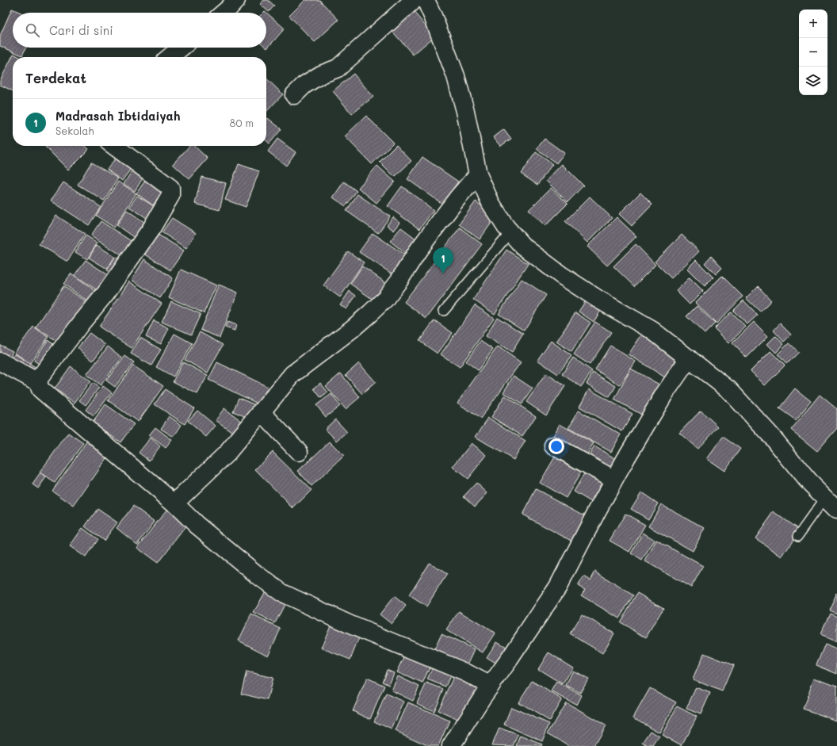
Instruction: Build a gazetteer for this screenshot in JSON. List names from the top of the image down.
{
  "page": {
    "map_buttons": ["+", "−"],
    "search": "Cari di sini",
    "heading": "Terdekat",
    "list": [
      {
        "mark": "1",
        "name": "Madrasah Ibtidaiyah",
        "note": "Sekolah",
        "value": "80 m"
      }
    ],
    "pins": "1"
  }
}
